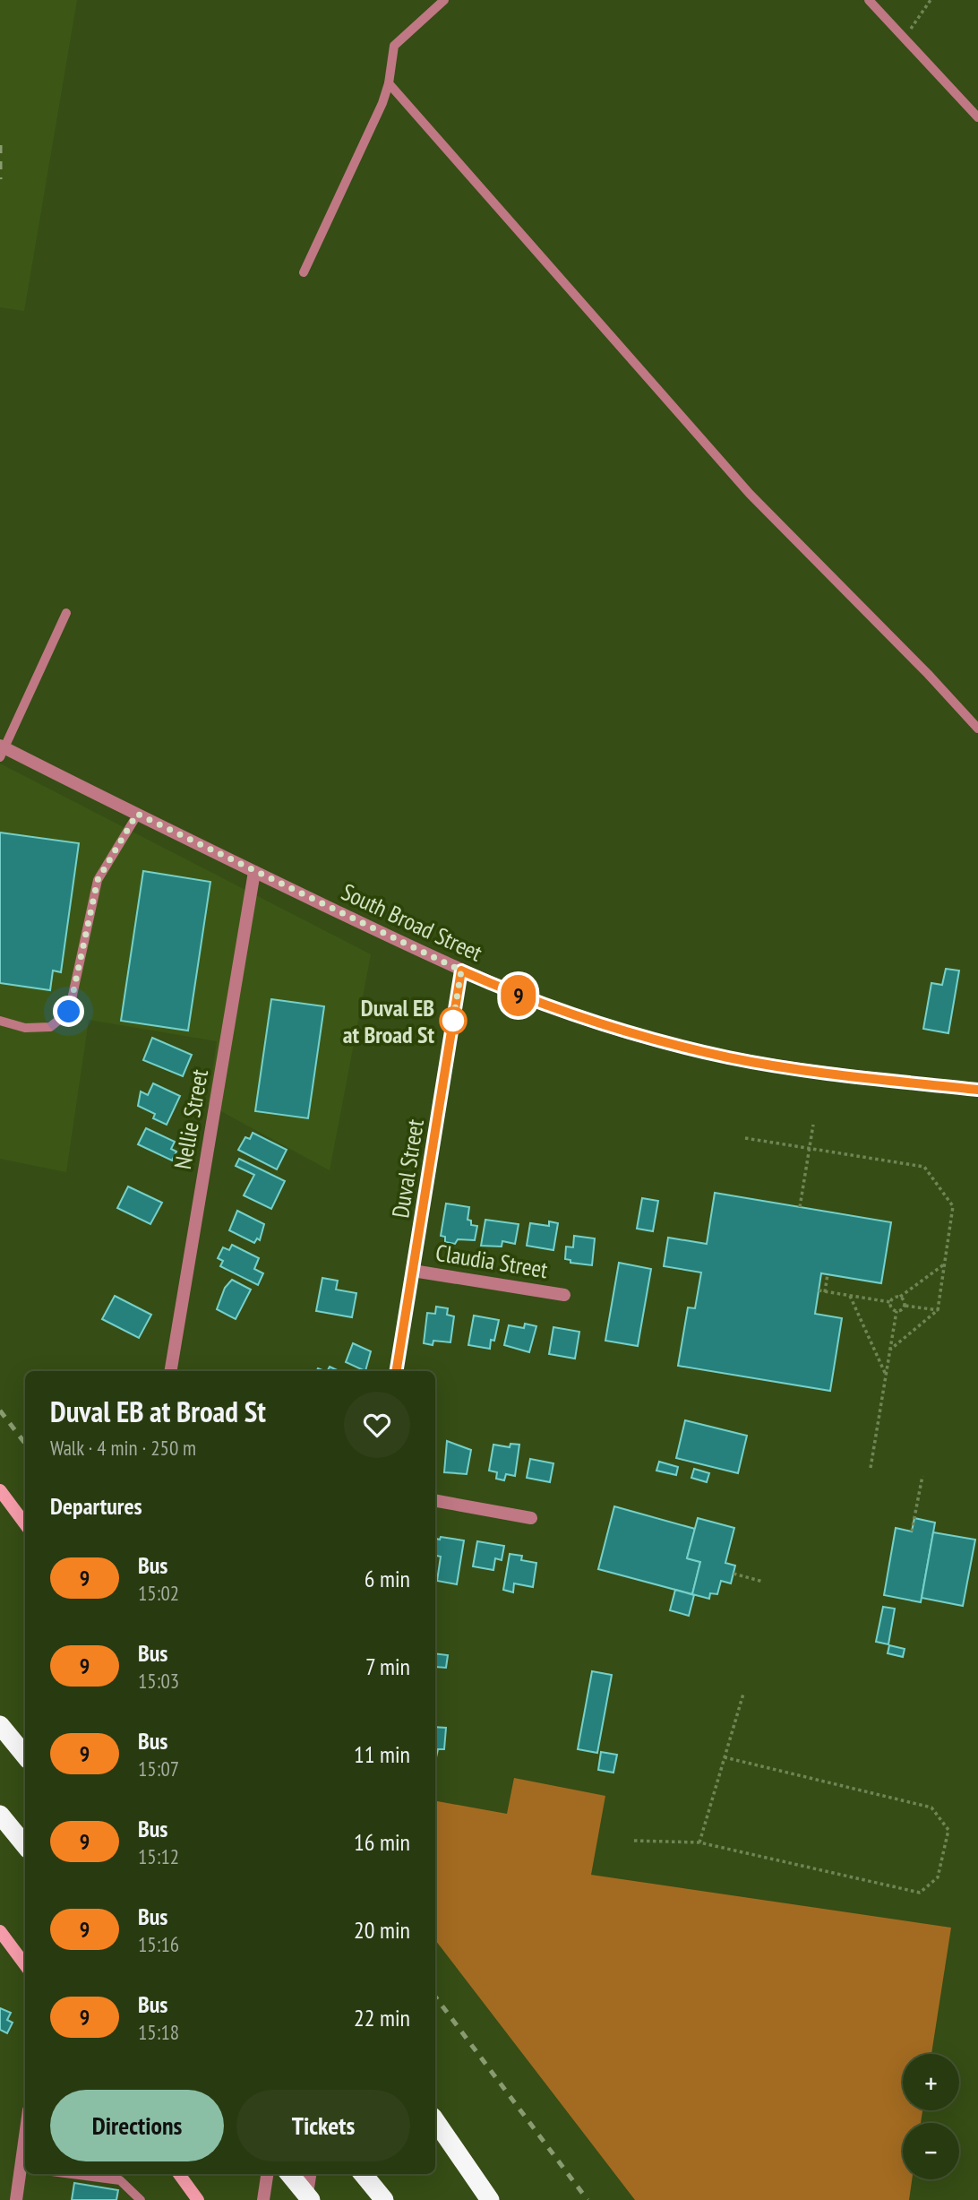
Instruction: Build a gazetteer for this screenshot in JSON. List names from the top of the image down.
{
  "streets": {
    "street": [
      "South Broad Street",
      "Nellie Street",
      "Duval Street",
      "Claudia Street"
    ]
  },
  "crossings": [
    ["South Broad Street", "Nellie Street"],
    ["South Broad Street", "Duval Street"],
    ["Duval Street", "Claudia Street"]
  ],
  "places": ["Duval EB at Broad St"],
  "lines": ["bus line 9"],
  "page": {
    "on_map": "9",
    "heading": [
      ["Duval EB at Broad St", "Walk · 4 min · 250 m"],
      "Departures"
    ],
    "list": [
      {
        "mark": "9",
        "name": "Bus",
        "note": "15:02",
        "value": "6 min"
      },
      {
        "mark": "9",
        "name": "Bus",
        "note": "15:03",
        "value": "7 min"
      },
      {
        "mark": "9",
        "name": "Bus",
        "note": "15:07",
        "value": "11 min"
      },
      {
        "mark": "9",
        "name": "Bus",
        "note": "15:12",
        "value": "16 min"
      },
      {
        "mark": "9",
        "name": "Bus",
        "note": "15:16",
        "value": "20 min"
      },
      {
        "mark": "9",
        "name": "Bus",
        "note": "15:18",
        "value": "22 min"
      }
    ],
    "map_buttons": ["+", "−"],
    "buttons": ["Directions", "Tickets"]
  }
}
